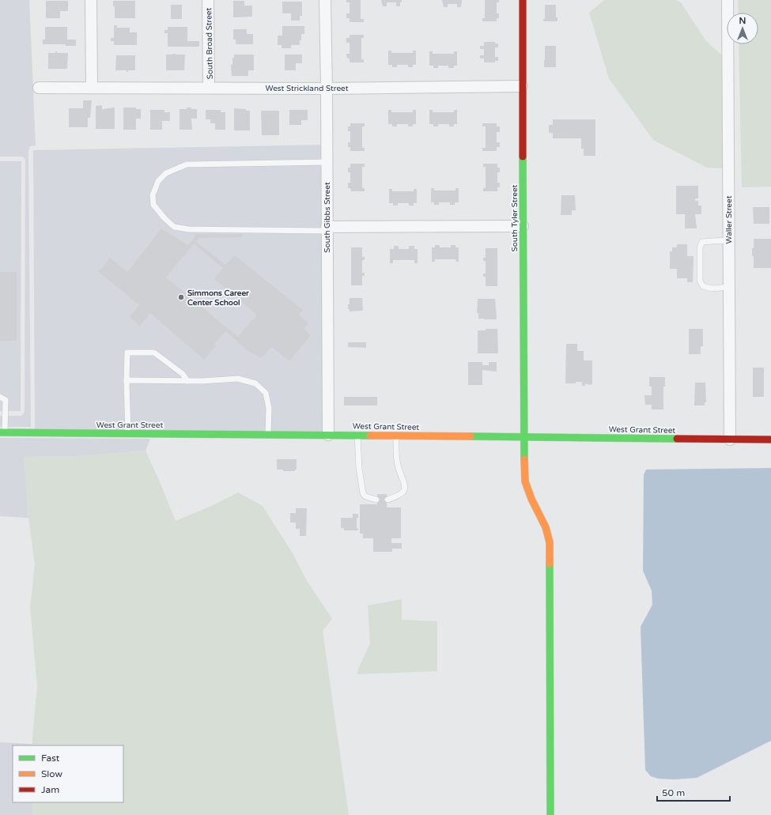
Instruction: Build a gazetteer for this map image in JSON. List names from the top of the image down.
{
  "streets": {
    "street": [
      "South Broad Street",
      "West Strickland Street",
      "South Gibbs Street",
      "South Tyler Street",
      "Waller Street",
      "West Grant Street"
    ]
  },
  "crossings": [
    ["South Broad Street", "West Strickland Street"],
    ["West Strickland Street", "South Gibbs Street"],
    ["West Strickland Street", "South Tyler Street"],
    ["South Gibbs Street", "West Grant Street"],
    ["South Tyler Street", "West Grant Street"],
    ["Waller Street", "West Grant Street"]
  ],
  "places": ["Simmons Career Center School"],
  "legend": ["Fast", "Slow", "Jam"],
  "scale_bar": "50 m",
  "north": "top"
}
